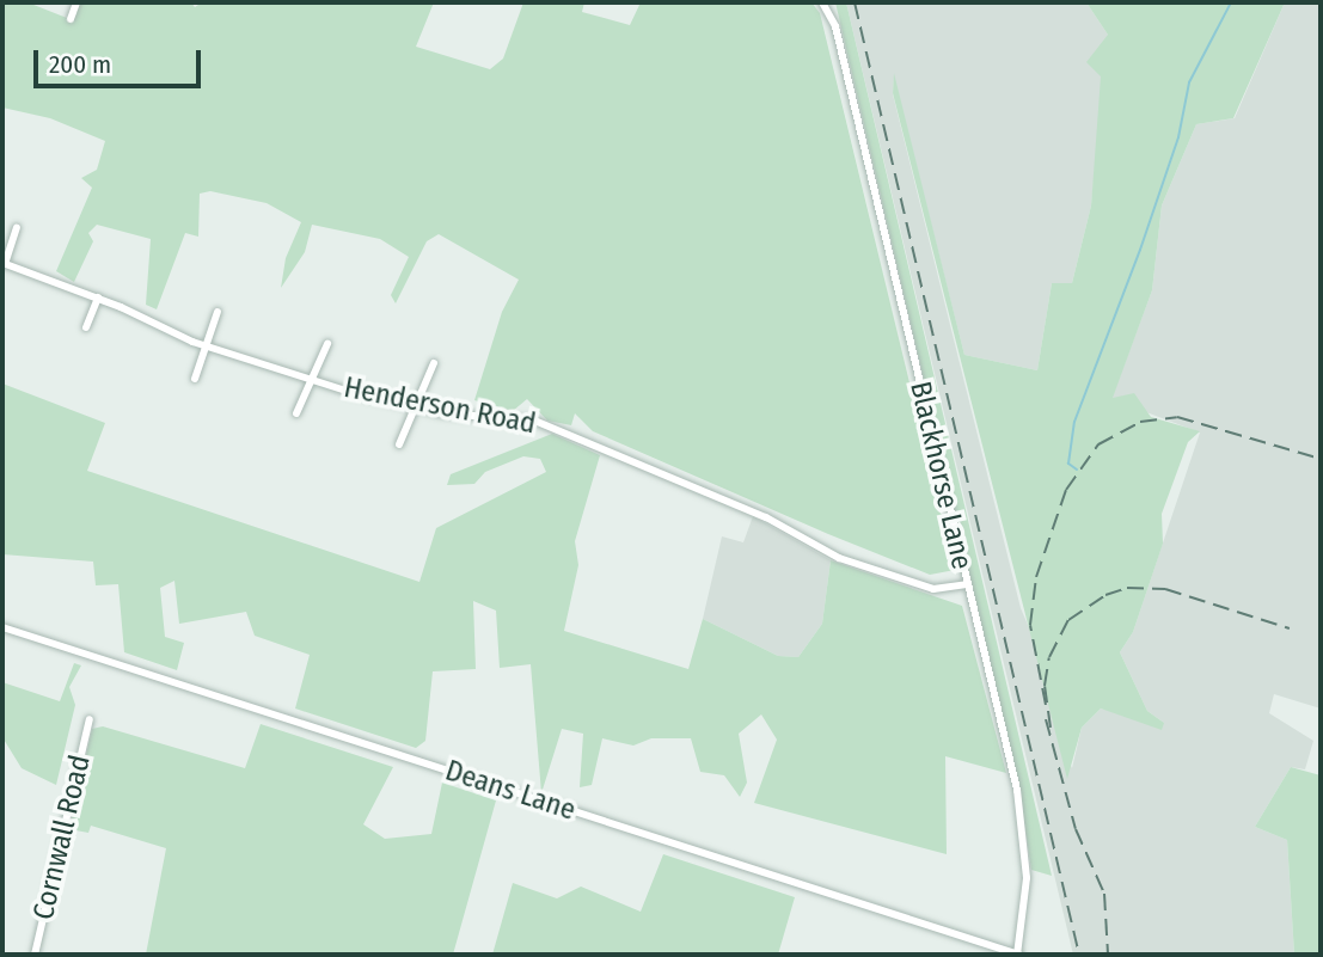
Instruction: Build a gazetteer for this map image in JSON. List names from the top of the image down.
{
  "streets": {
    "street": [
      "Henderson Road",
      "Blackhorse Lane",
      "Deans Lane",
      "Cornwall Road"
    ]
  },
  "crossings": [
    ["Henderson Road", "Blackhorse Lane"],
    ["Blackhorse Lane", "Deans Lane"]
  ],
  "scale_bar": "200 m"
}
